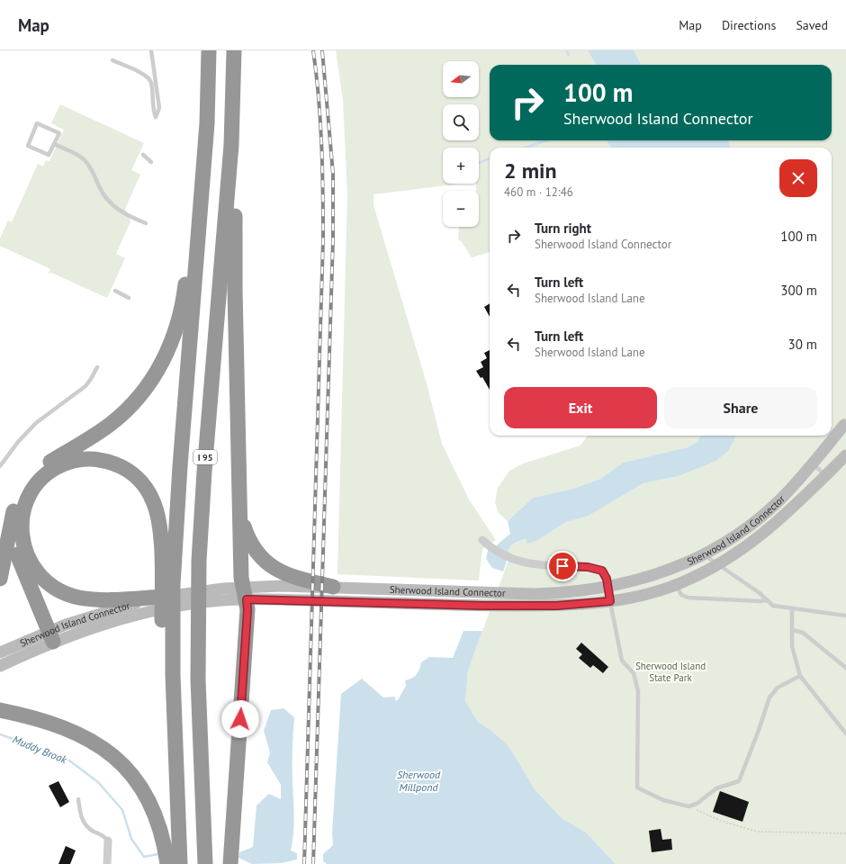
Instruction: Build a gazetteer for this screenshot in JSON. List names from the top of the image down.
{
  "streets": {
    "highway": ["I 95"],
    "street": ["Sherwood Island Connector"]
  },
  "water": ["Muddy Brook", "Sherwood Millpond"],
  "parks": ["Sherwood Island State Park"],
  "north": "left",
  "page": {
    "header": "Map",
    "nav": ["Map", "Directions", "Saved"],
    "map_buttons": ["+", "−"],
    "turn": ["100 m", "Sherwood Island Connector"],
    "heading": ["2 min", "460 m · 12:46"],
    "list": [
      {
        "name": "Turn right",
        "note": "Sherwood Island Connector",
        "value": "100 m"
      },
      {
        "name": "Turn left",
        "note": "Sherwood Island Lane",
        "value": "300 m"
      },
      {
        "name": "Turn left",
        "note": "Sherwood Island Lane",
        "value": "30 m"
      }
    ],
    "buttons": ["Exit", "Share"]
  }
}
